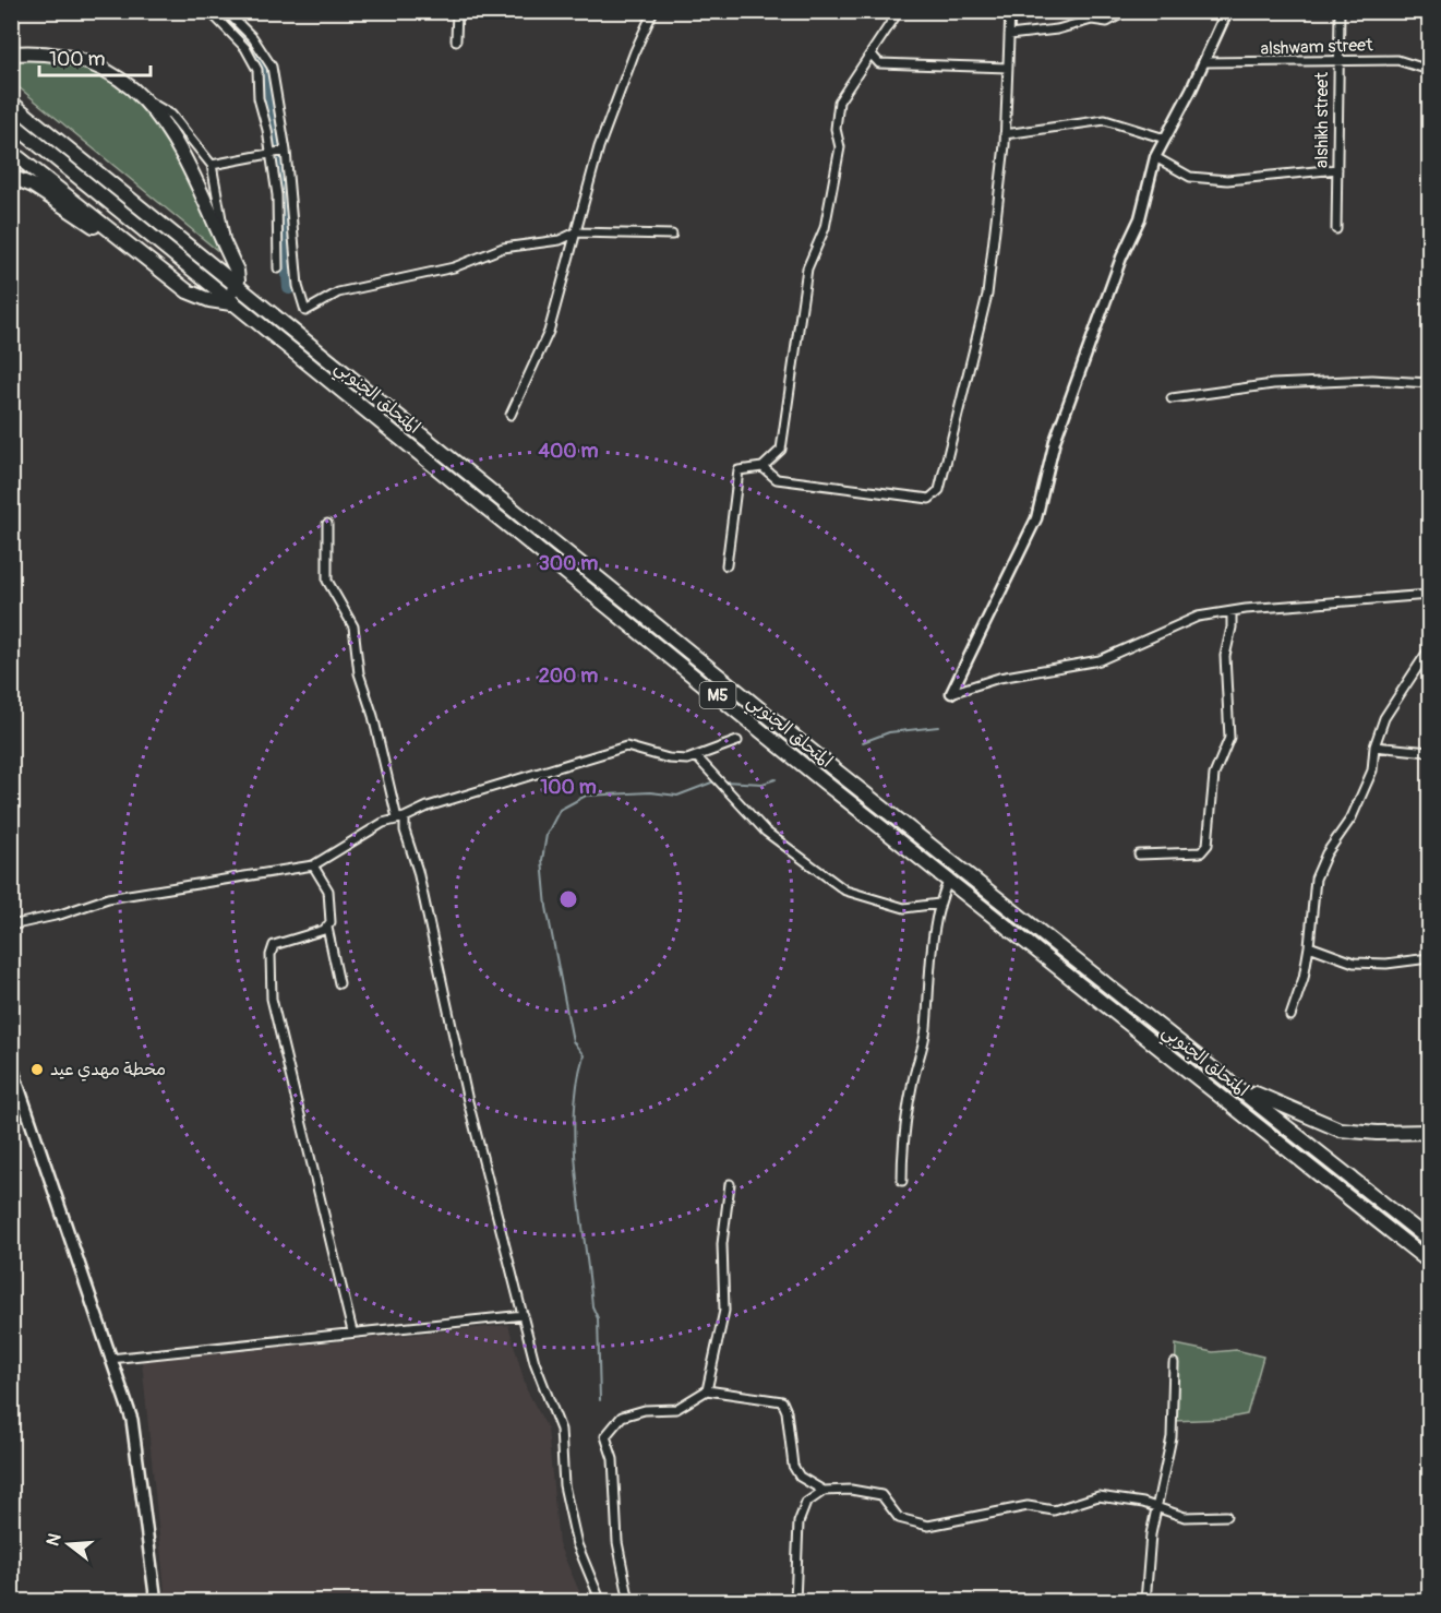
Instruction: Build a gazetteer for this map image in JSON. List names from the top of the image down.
{
  "streets": {
    "highway": ["المتحلق الجنوبي", "M5"],
    "street": ["alshwam street", "alshikh street"]
  },
  "crossings": [
    ["alshwam street", "alshikh street"]
  ],
  "places": ["محطة مهدي عيد"],
  "scale_bar": "100 m",
  "north": "left",
  "rings": [
    "400 m",
    "300 m",
    "200 m",
    "100 m"
  ]
}
